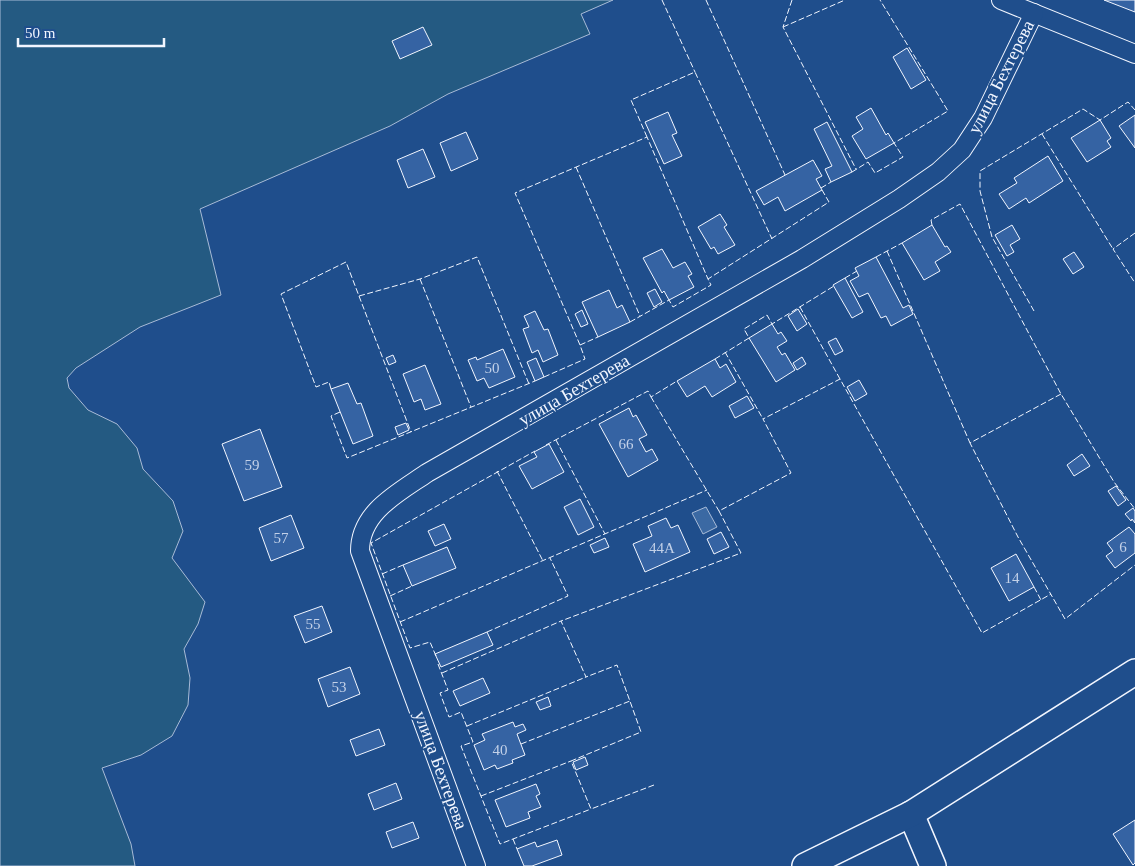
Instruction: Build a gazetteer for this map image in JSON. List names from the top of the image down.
{
  "streets": {
    "street": ["улица Бехтерева"]
  },
  "house_numbers": [
    "50",
    "66",
    "59",
    "57",
    "6",
    "44А",
    "14",
    "55",
    "53",
    "40"
  ],
  "scale_bar": "50 m"
}
